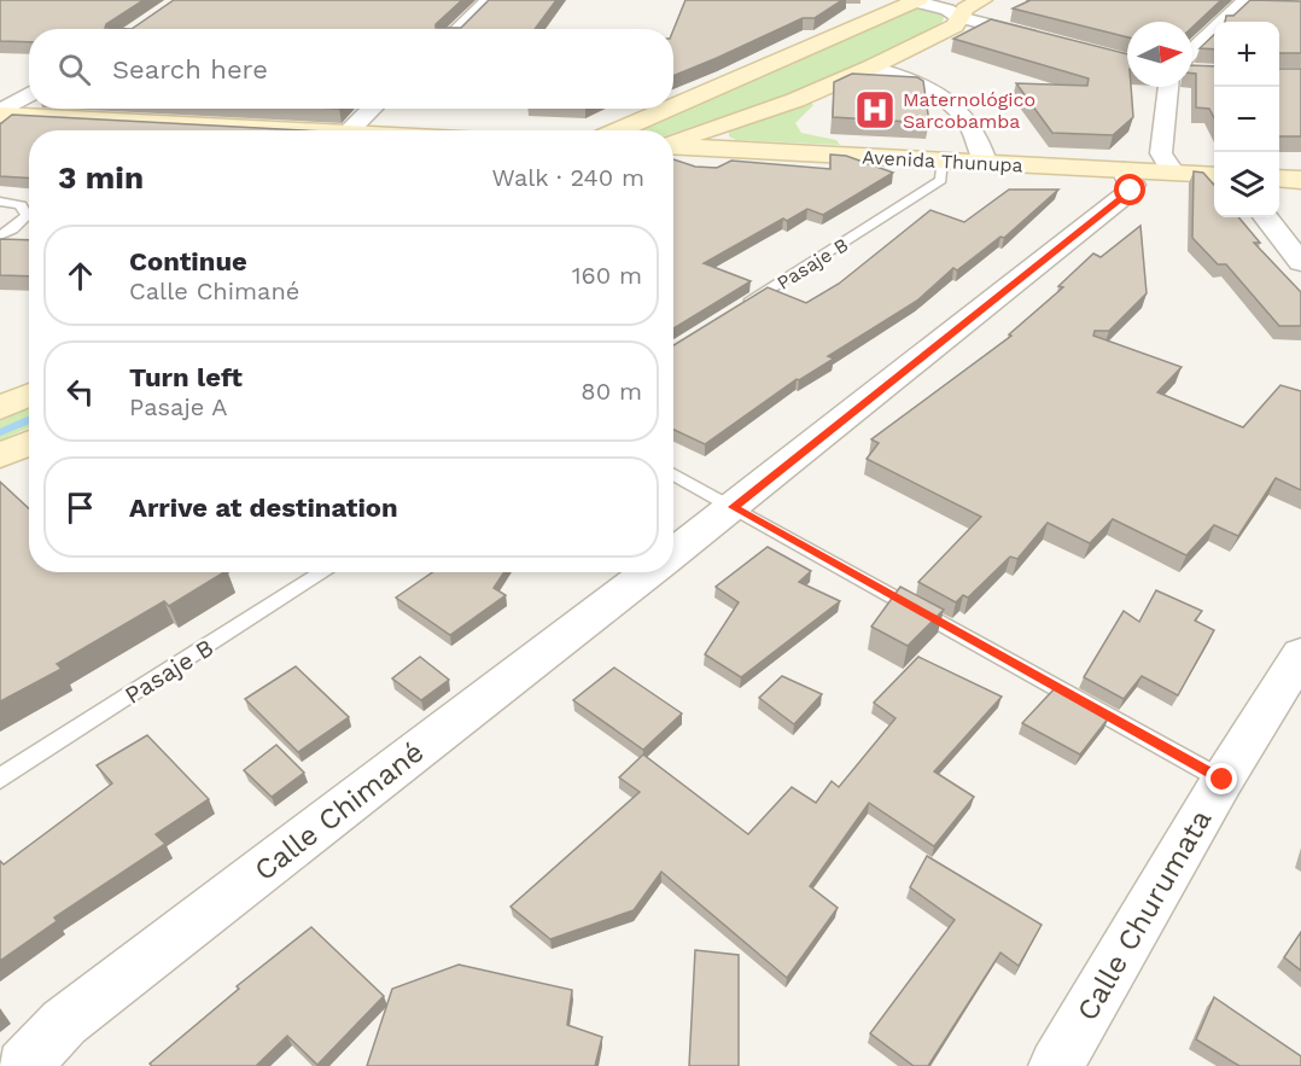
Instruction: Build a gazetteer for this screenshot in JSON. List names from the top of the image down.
{
  "streets": {
    "main road": ["Avenida Thunupa"],
    "street": ["Calle Chimané", "Calle Churumata"],
    "lane": ["Pasaje B"]
  },
  "crossings": [
    ["Avenida Thunupa", "Pasaje B"],
    ["Avenida Thunupa", "Calle Chimané"]
  ],
  "places": {
    "hospital": ["Maternológico Sarcobamba"]
  },
  "north": "right",
  "page": {
    "map_buttons": ["+", "−"],
    "search": "Search here",
    "heading": ["3 min", "Walk · 240 m"],
    "list": [
      ["Continue", "Calle Chimané", "160 m"],
      ["Turn left", "Pasaje A", "80 m"],
      "Arrive at destination"
    ]
  }
}
